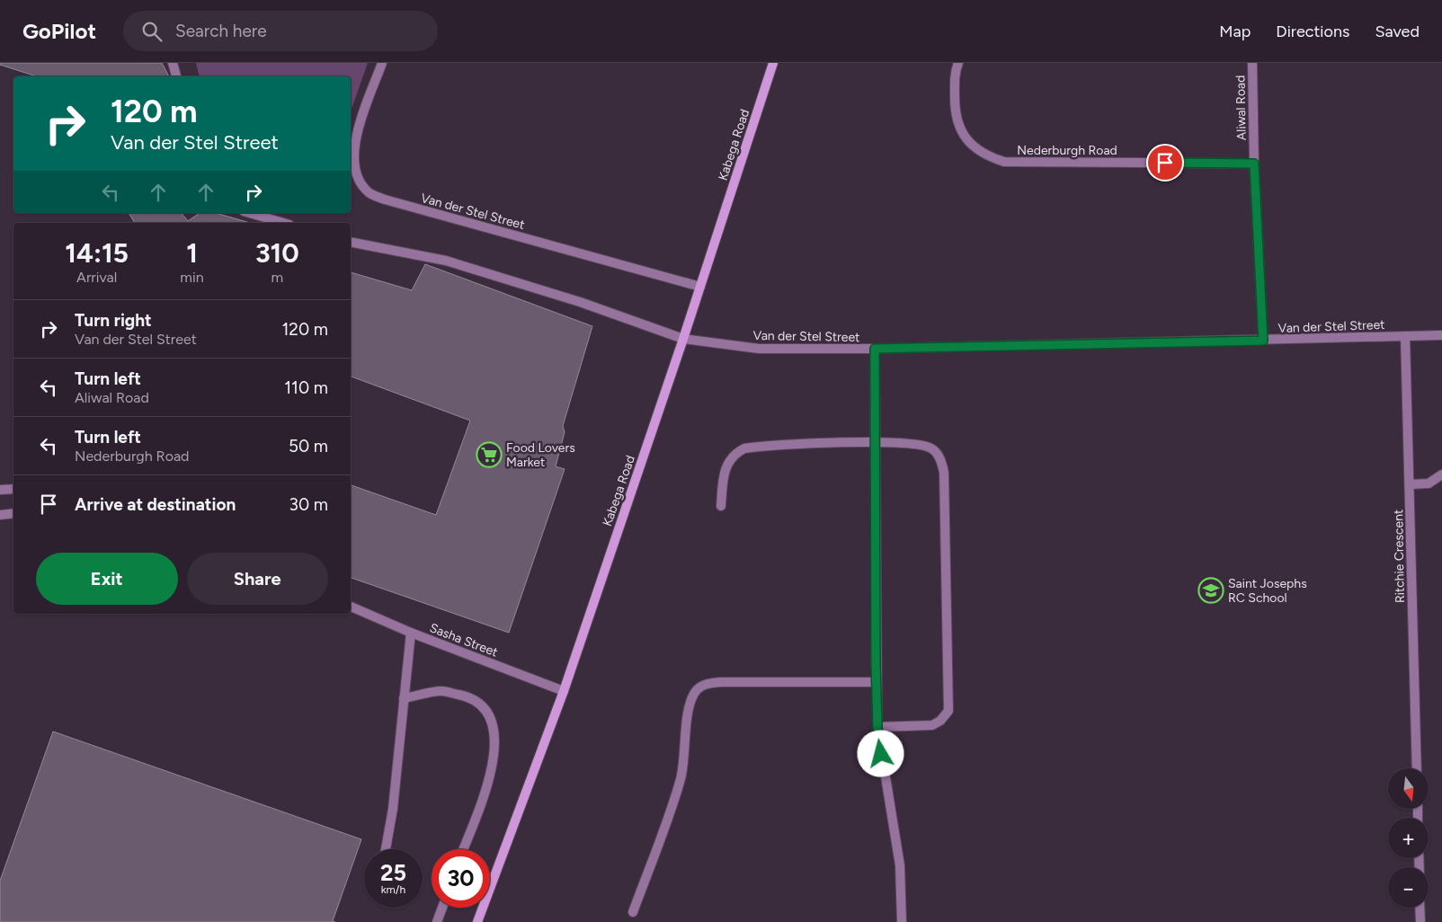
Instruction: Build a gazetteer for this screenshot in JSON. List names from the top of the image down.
{
  "streets": {
    "street": [
      "Aliwal Road",
      "Kabega Road",
      "Nederburgh Road",
      "Van der Stel Street",
      "Ritchie Crescent",
      "Sasha Street"
    ]
  },
  "crossings": [
    ["Aliwal Road", "Nederburgh Road"],
    ["Aliwal Road", "Van der Stel Street"],
    ["Kabega Road", "Van der Stel Street"],
    ["Kabega Road", "Sasha Street"],
    ["Van der Stel Street", "Ritchie Crescent"]
  ],
  "places": {
    "supermarket": ["Food Lovers Market"],
    "school or university": ["Saint Josephs RC School"]
  },
  "north": "bottom",
  "page": {
    "header": "GoPilot",
    "search": "Search here",
    "nav": ["Map", "Directions", "Saved"],
    "turn": ["120 m", "Van der Stel Street"],
    "eta": [
      "14:15",
      "Arrival",
      "1",
      "min",
      "310",
      "m"
    ],
    "list": [
      {
        "name": "Turn right",
        "note": "Van der Stel Street",
        "value": "120 m"
      },
      {
        "name": "Turn left",
        "note": "Aliwal Road",
        "value": "110 m"
      },
      {
        "name": "Turn left",
        "note": "Nederburgh Road",
        "value": "50 m"
      },
      {
        "name": "Arrive at destination",
        "value": "30 m"
      }
    ],
    "buttons": ["Exit", "Share"],
    "map_buttons": ["+", "−"],
    "speed": "25 km/h",
    "limit": "30"
  }
}
